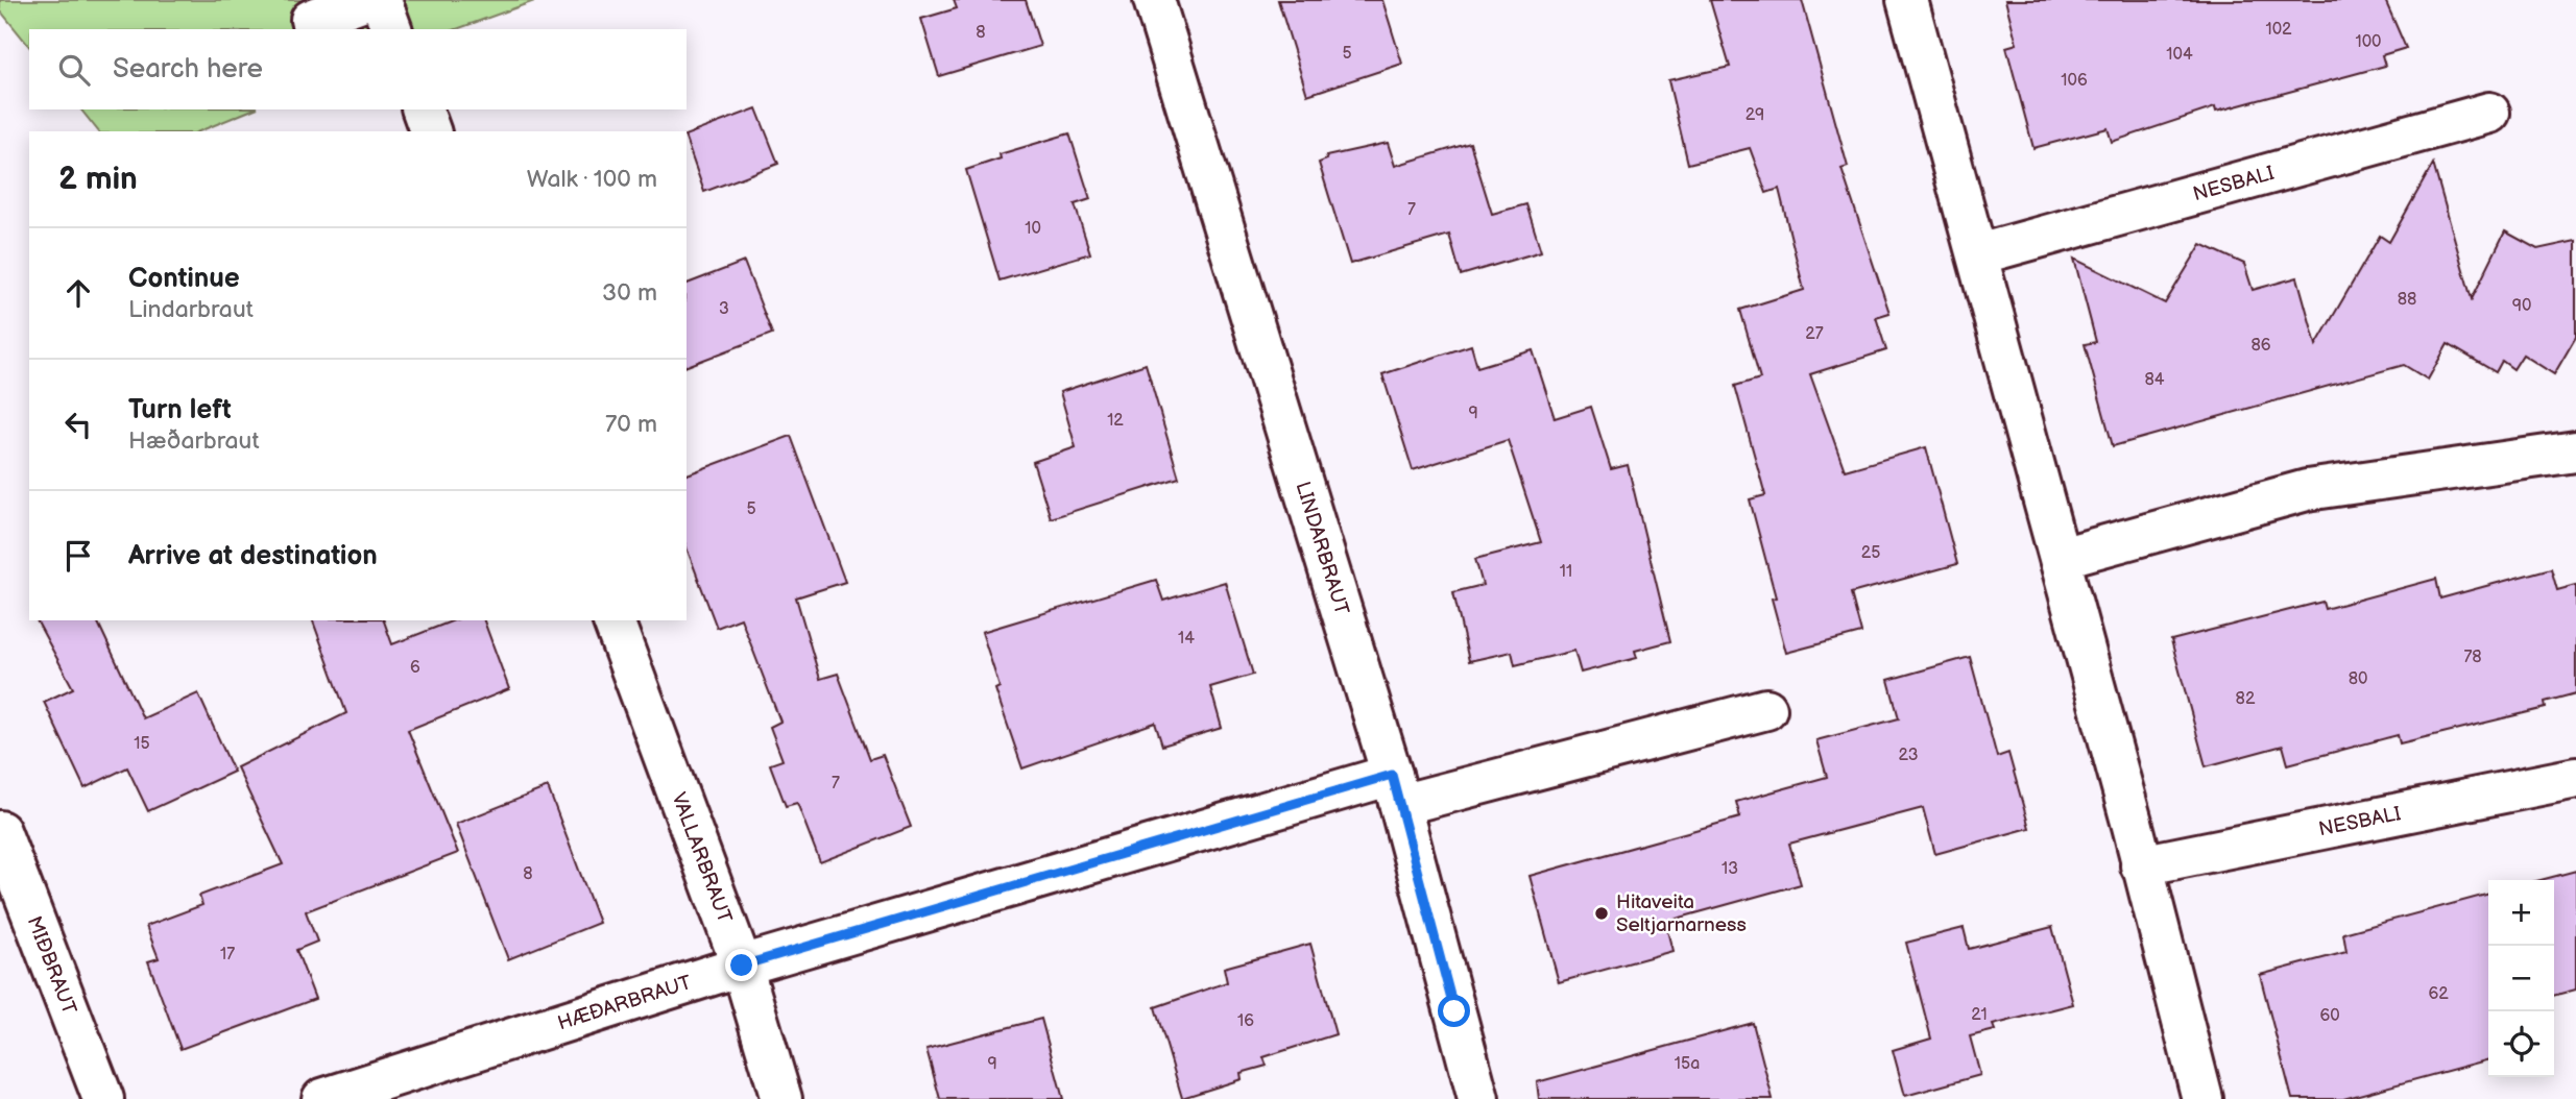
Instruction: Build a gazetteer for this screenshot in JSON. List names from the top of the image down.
{
  "streets": {
    "street": [
      "NESBALI",
      "LINDARBRAUT",
      "VALLARBRAUT",
      "MIÐBRAUT",
      "HÆÐARBRAUT"
    ]
  },
  "crossings": [
    ["LINDARBRAUT", "HÆÐARBRAUT"],
    ["VALLARBRAUT", "HÆÐARBRAUT"]
  ],
  "places": ["Hitaveita Seltjarnarness"],
  "house_numbers": [
    "102",
    "8",
    "100",
    "5",
    "104",
    "106",
    "29",
    "7",
    "10",
    "88",
    "90",
    "3",
    "27",
    "86",
    "84",
    "9",
    "12",
    "5",
    "25",
    "11",
    "14",
    "78",
    "6",
    "80",
    "82",
    "15",
    "23",
    "7",
    "13",
    "8",
    "17",
    "62",
    "21",
    "60",
    "16",
    "9",
    "15a"
  ],
  "page": {
    "search": "Search here",
    "heading": ["2 min", "Walk · 100 m"],
    "list": [
      ["Continue", "Lindarbraut", "30 m"],
      ["Turn left", "Hæðarbraut", "70 m"],
      "Arrive at destination"
    ],
    "map_buttons": ["+", "−"]
  }
}
